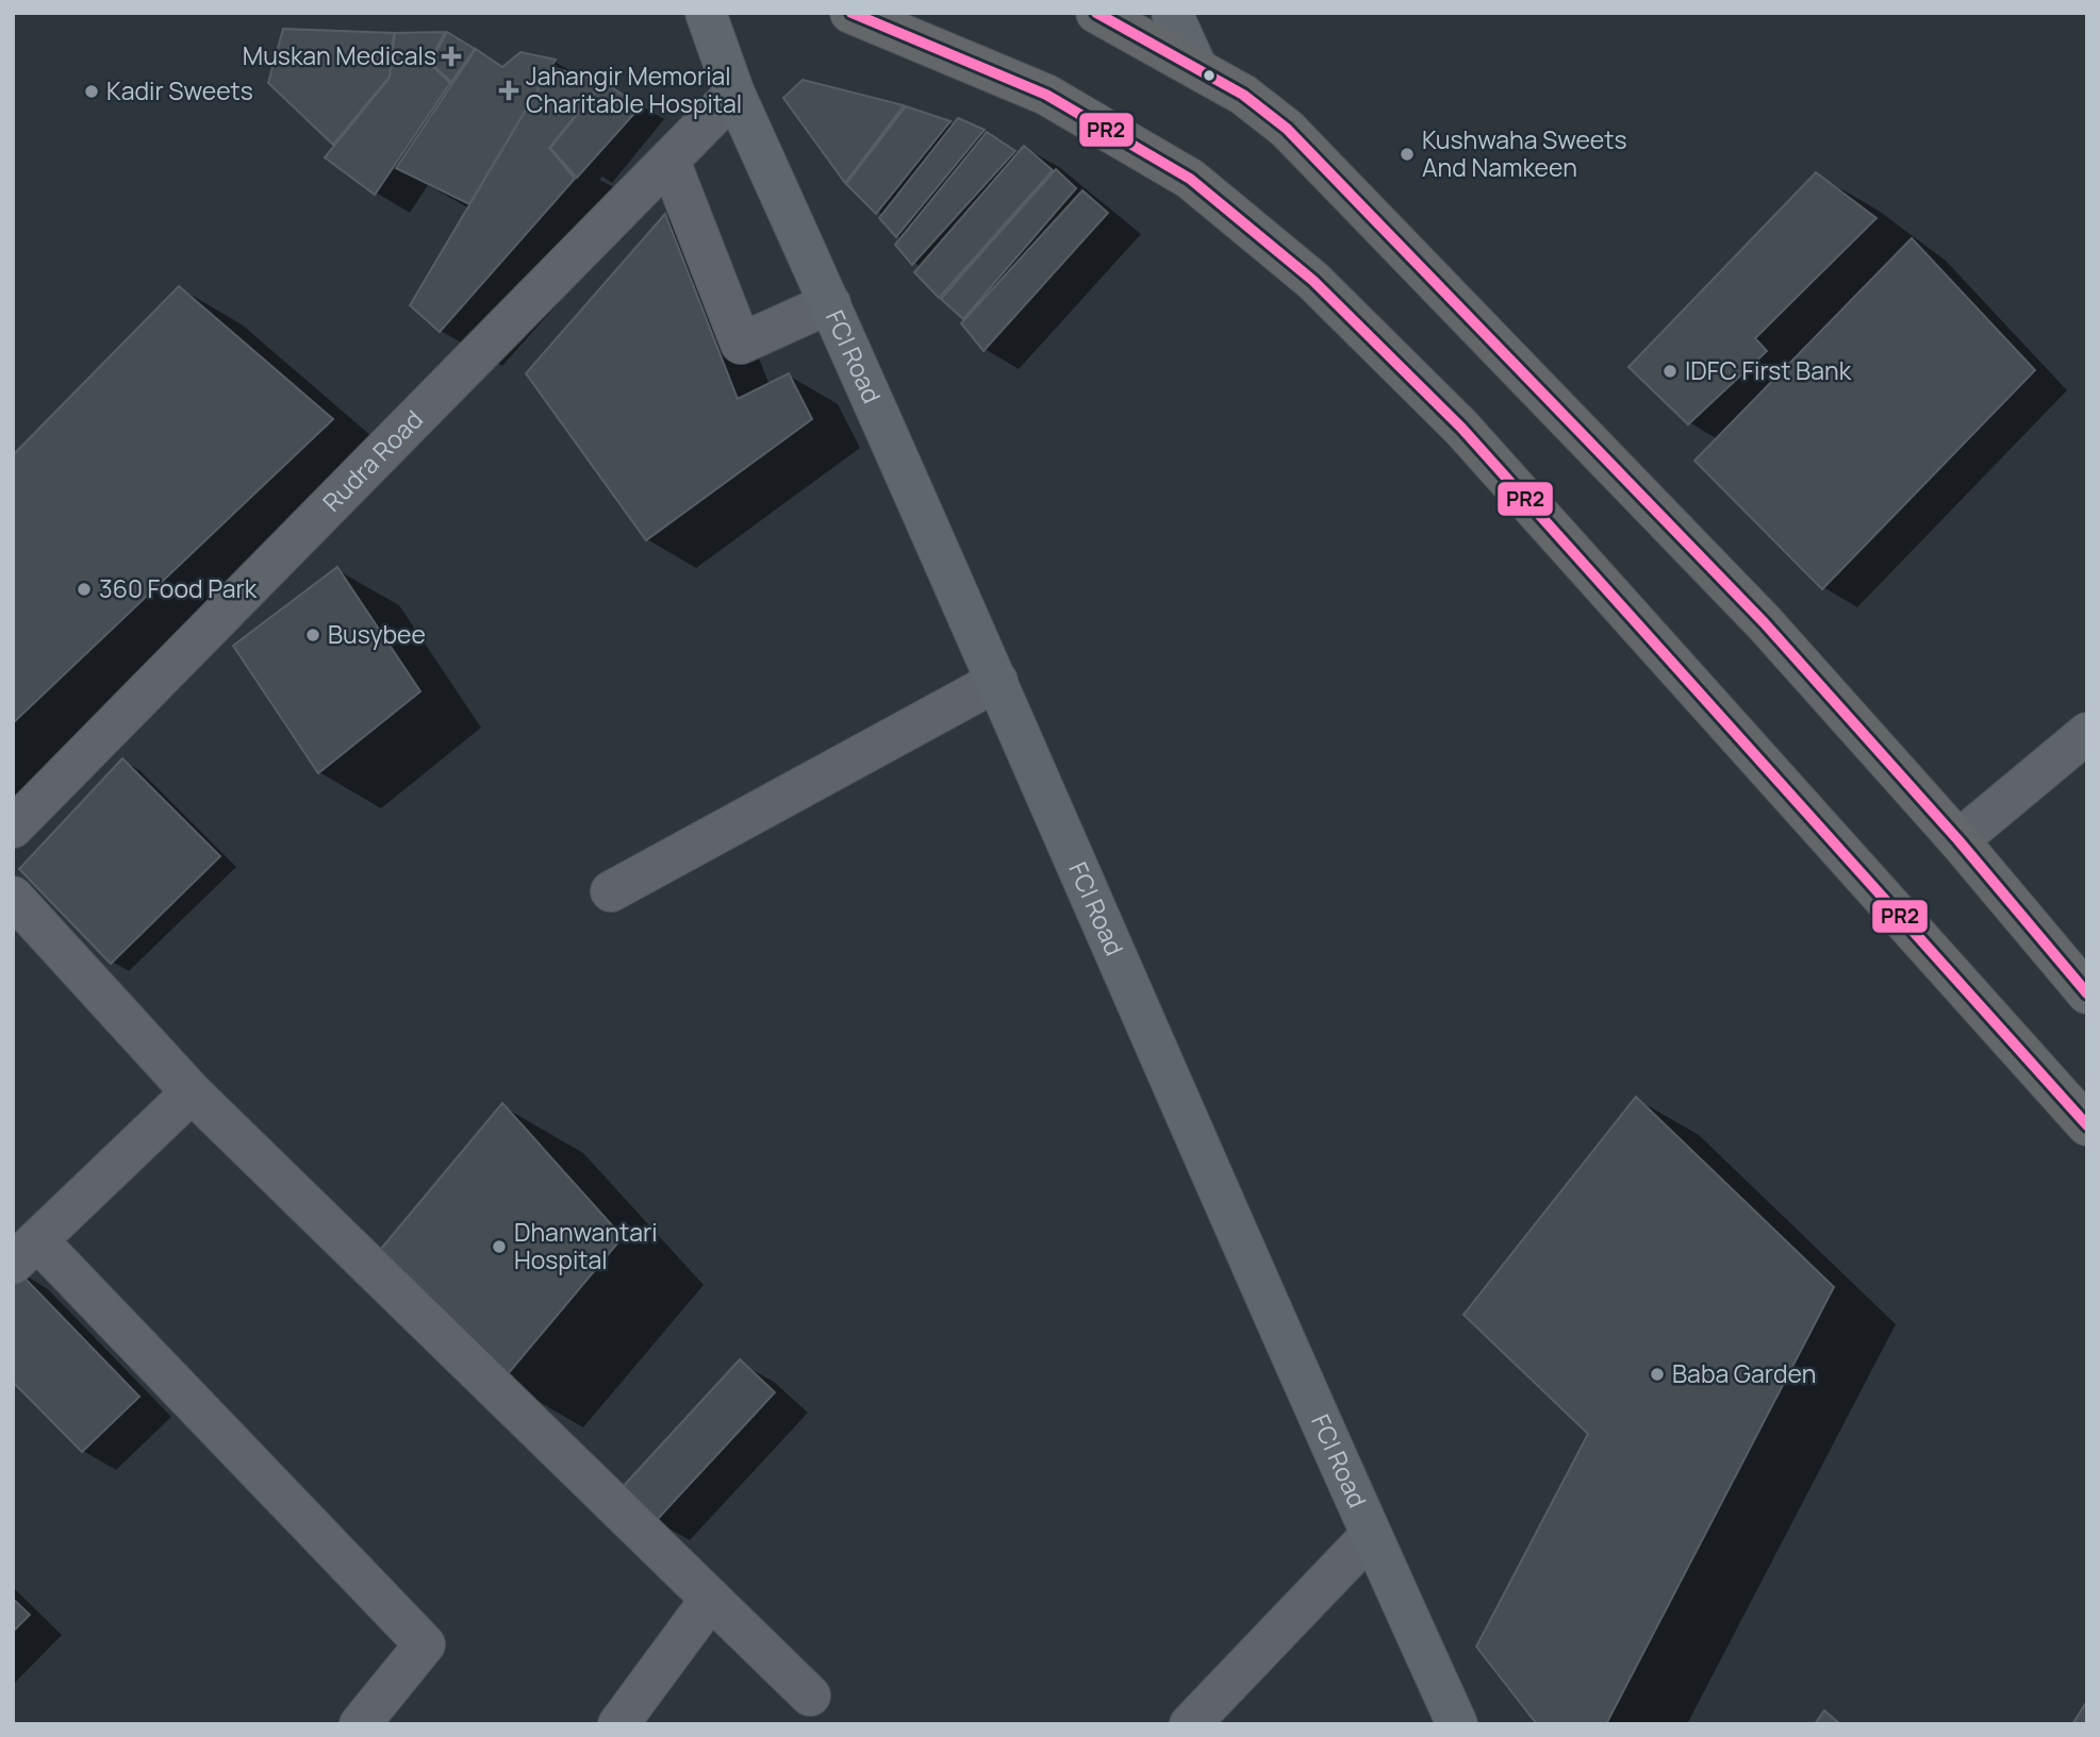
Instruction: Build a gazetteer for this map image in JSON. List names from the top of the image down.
{
  "streets": {
    "main road": ["FCI Road"],
    "street": ["Rudra Road"]
  },
  "crossings": [
    ["FCI Road", "Rudra Road"]
  ],
  "places": {
    "health": ["Muskan Medicals", "Jahangir Memorial Charitable Hospital"],
    "other": [
      "Kadir Sweets",
      "Kushwaha Sweets And Namkeen",
      "IDFC First Bank",
      "360 Food Park",
      "Busybee",
      "Dhanwantari Hospital",
      "Baba Garden"
    ]
  },
  "lines": ["transit line PR2"]
}
